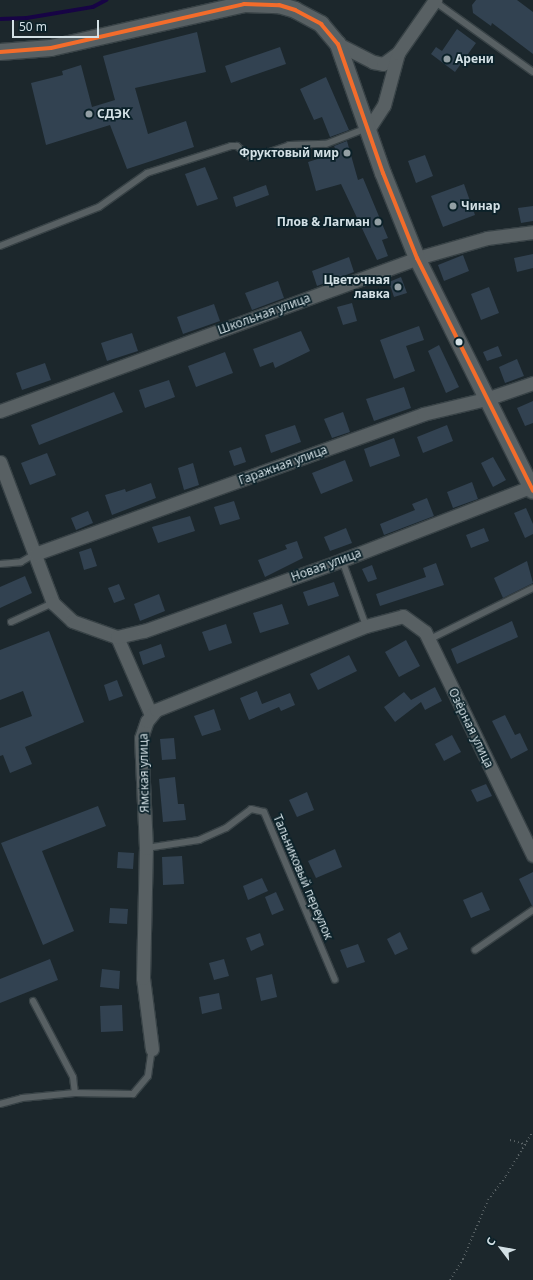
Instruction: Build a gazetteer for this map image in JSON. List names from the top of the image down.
{
  "streets": {
    "street": [
      "Школьная улица",
      "Гаражная улица",
      "Новая улица",
      "Озёрная улица",
      "Ямская улица"
    ],
    "lane": ["Тальниковый переулок"]
  },
  "crossings": [
    ["Озёрная улица", "Ямская улица"],
    ["Ямская улица", "Тальниковый переулок"]
  ],
  "places": [
    "Арени",
    "СДЭК",
    "Фруктовый мир",
    "Чинар",
    "Плов & Лагман",
    "Цветочная лавка"
  ],
  "scale_bar": "50 m",
  "north": "top left"
}
